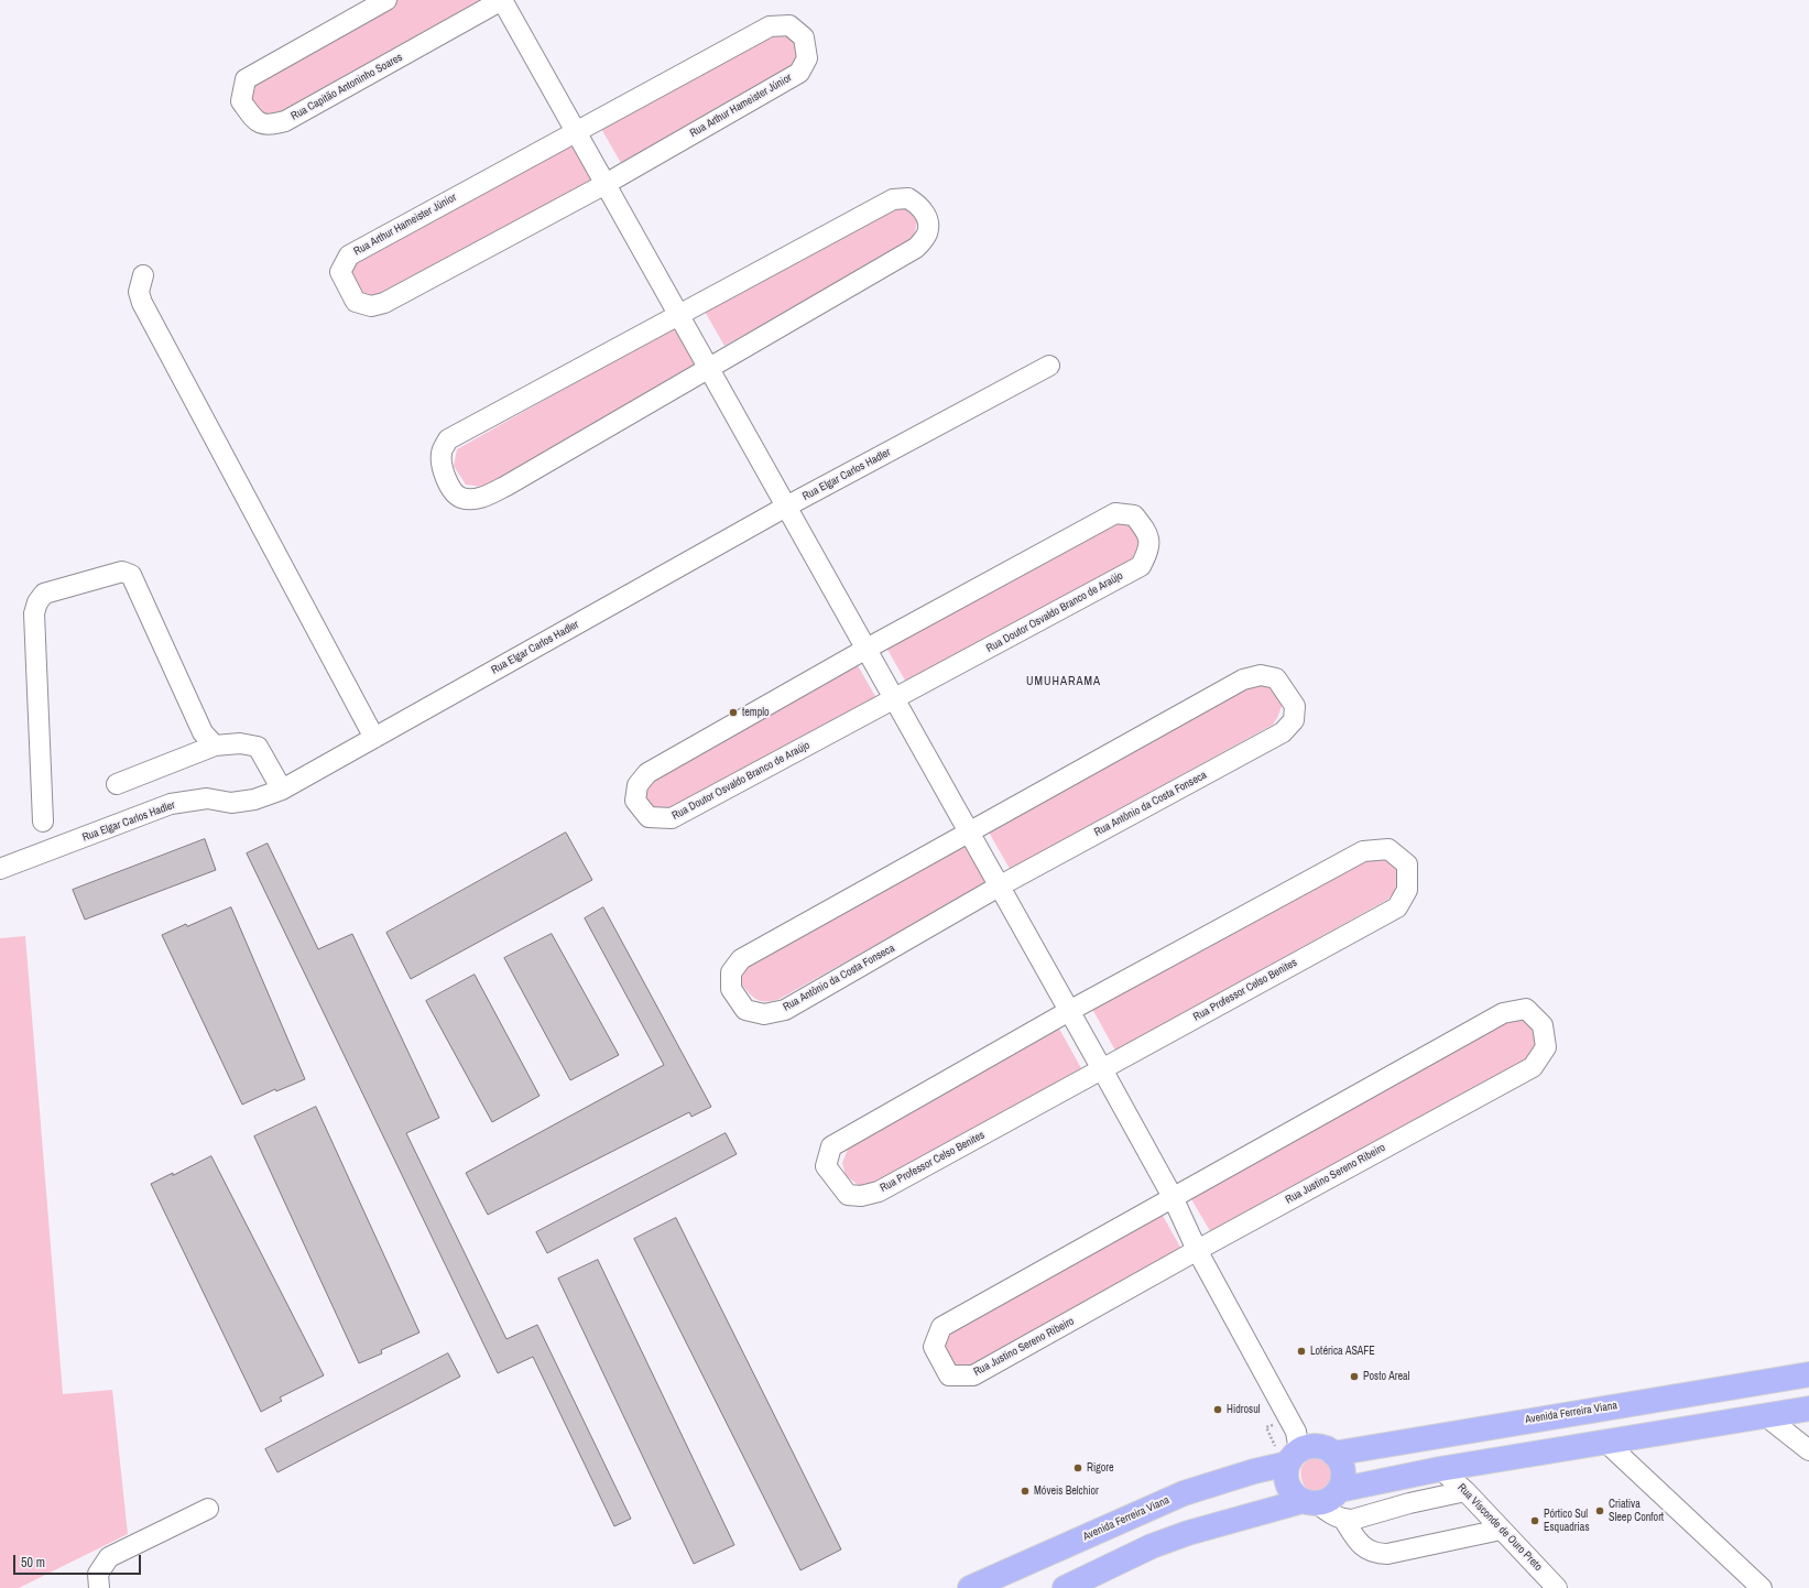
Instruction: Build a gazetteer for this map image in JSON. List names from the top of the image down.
{
  "streets": {
    "main road": ["Avenida Ferreira Viana"],
    "street": [
      "Rua Capitão Antoninho Soares",
      "Rua Arthur Hameister Júnior",
      "Rua Elgar Carlos Hadler",
      "Rua Doutor Osvaldo Branco de Araújo",
      "Rua Antônio da Costa Fonseca",
      "Rua Professor Celso Benites",
      "Rua Justino Sereno Ribeiro",
      "Rua Visconde de Ouro Preto"
    ]
  },
  "districts": ["UMUHARAMA"],
  "places": [
    "templo",
    "Lotérica ASAFE",
    "Posto Areal",
    "Hidrosul",
    "Rigore",
    "Móveis Belchior",
    "Criativa Sleep Confort",
    "Pórtico Sul Esquadrias"
  ],
  "scale_bar": "50 m"
}
